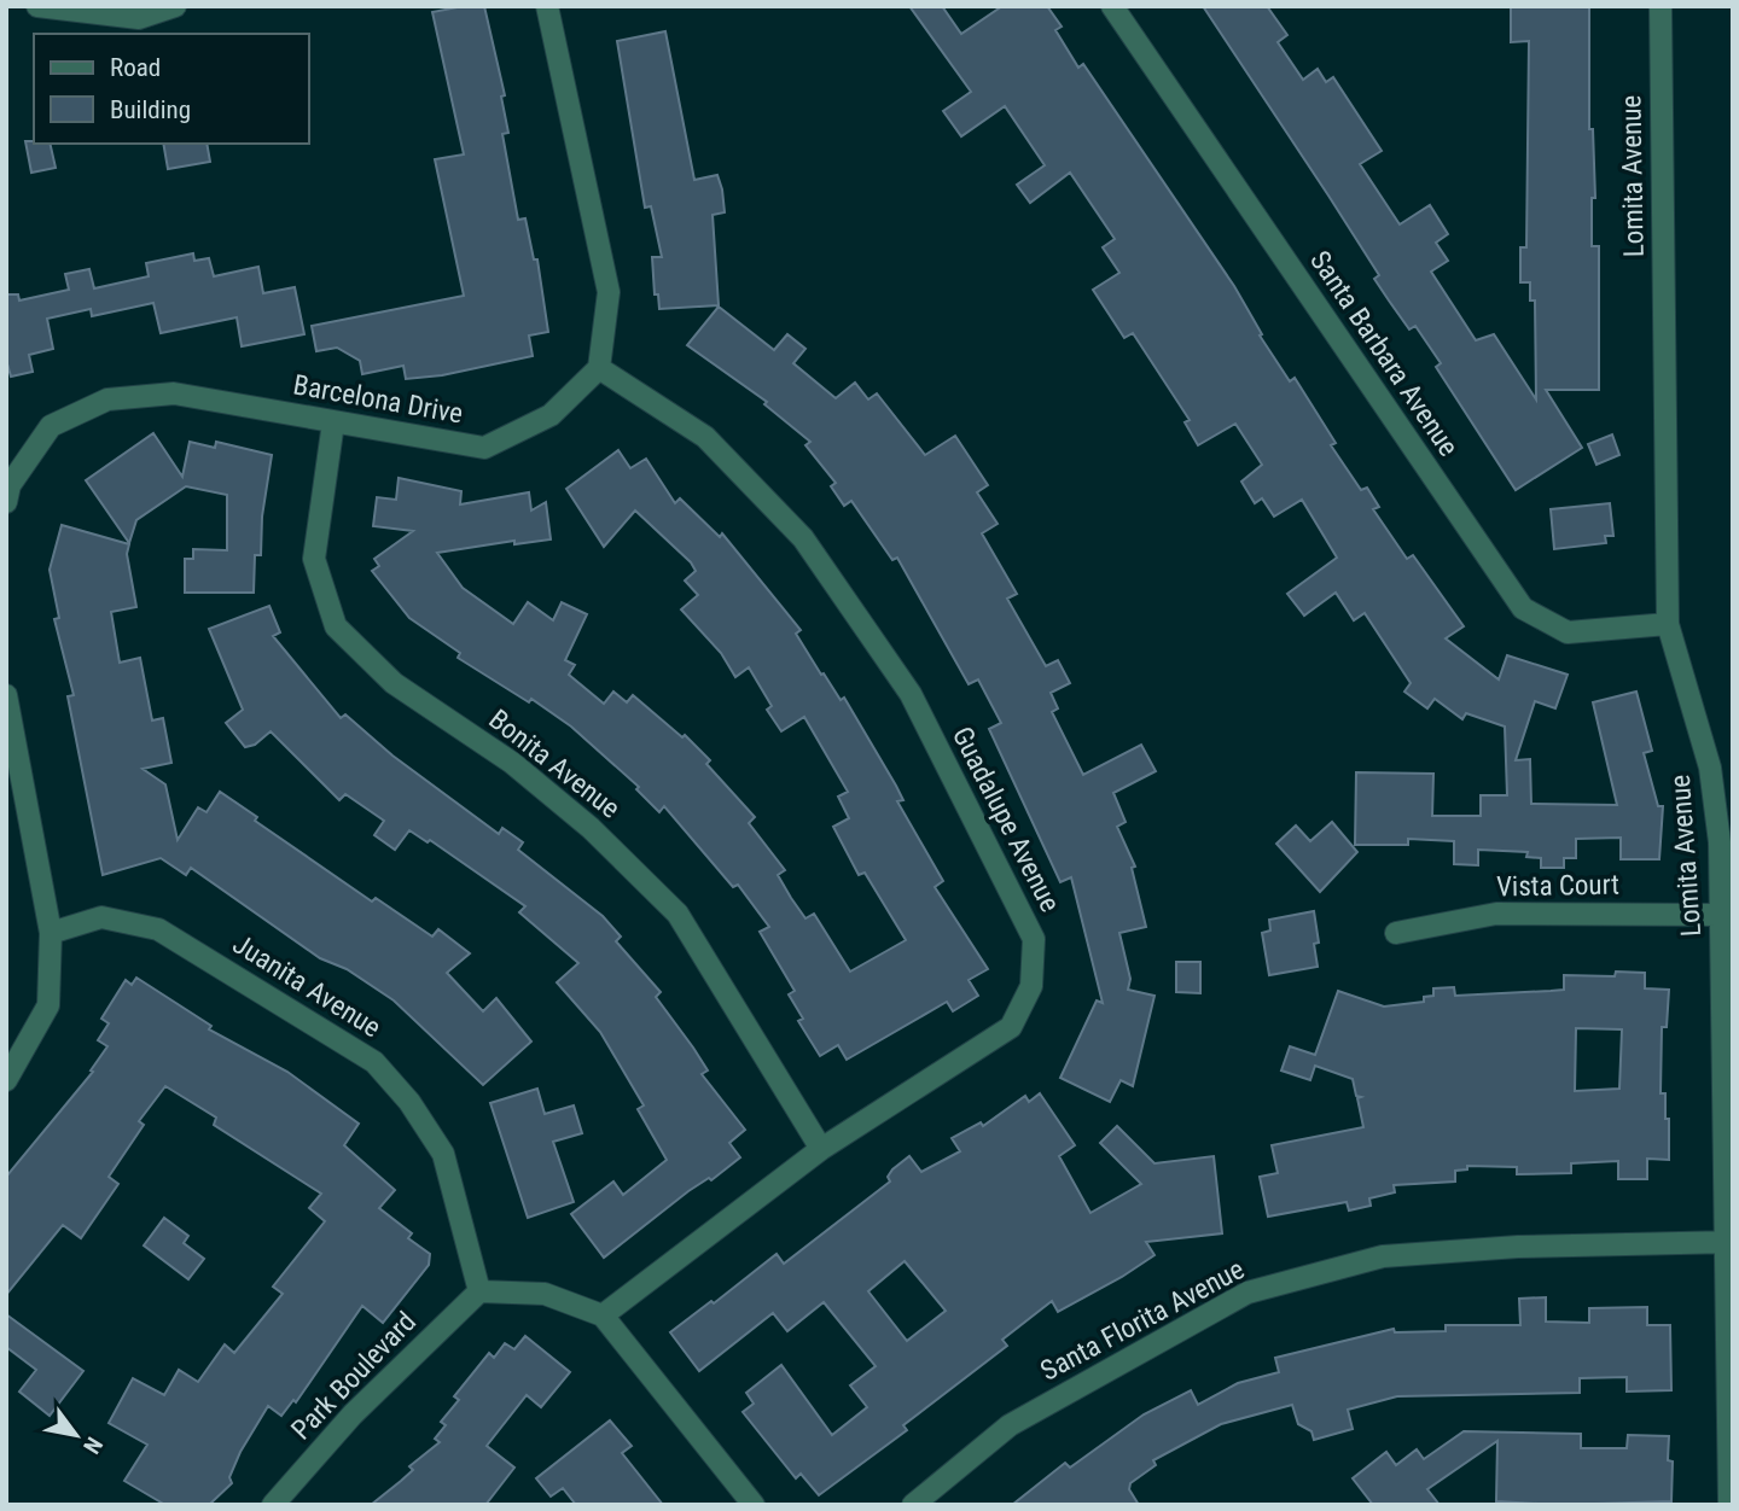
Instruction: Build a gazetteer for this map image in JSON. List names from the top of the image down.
{
  "streets": {
    "street": [
      "Lomita Avenue",
      "Santa Barbara Avenue",
      "Barcelona Drive",
      "Bonita Avenue",
      "Guadalupe Avenue",
      "Vista Court",
      "Juanita Avenue",
      "Santa Florita Avenue",
      "Park Boulevard"
    ]
  },
  "crossings": [
    ["Lomita Avenue", "Santa Barbara Avenue"],
    ["Lomita Avenue", "Vista Court"],
    ["Lomita Avenue", "Santa Florita Avenue"],
    ["Barcelona Drive", "Bonita Avenue"],
    ["Barcelona Drive", "Guadalupe Avenue"],
    ["Bonita Avenue", "Guadalupe Avenue"],
    ["Juanita Avenue", "Park Boulevard"]
  ],
  "legend": ["Road", "Building"],
  "north": "bottom right"
}
